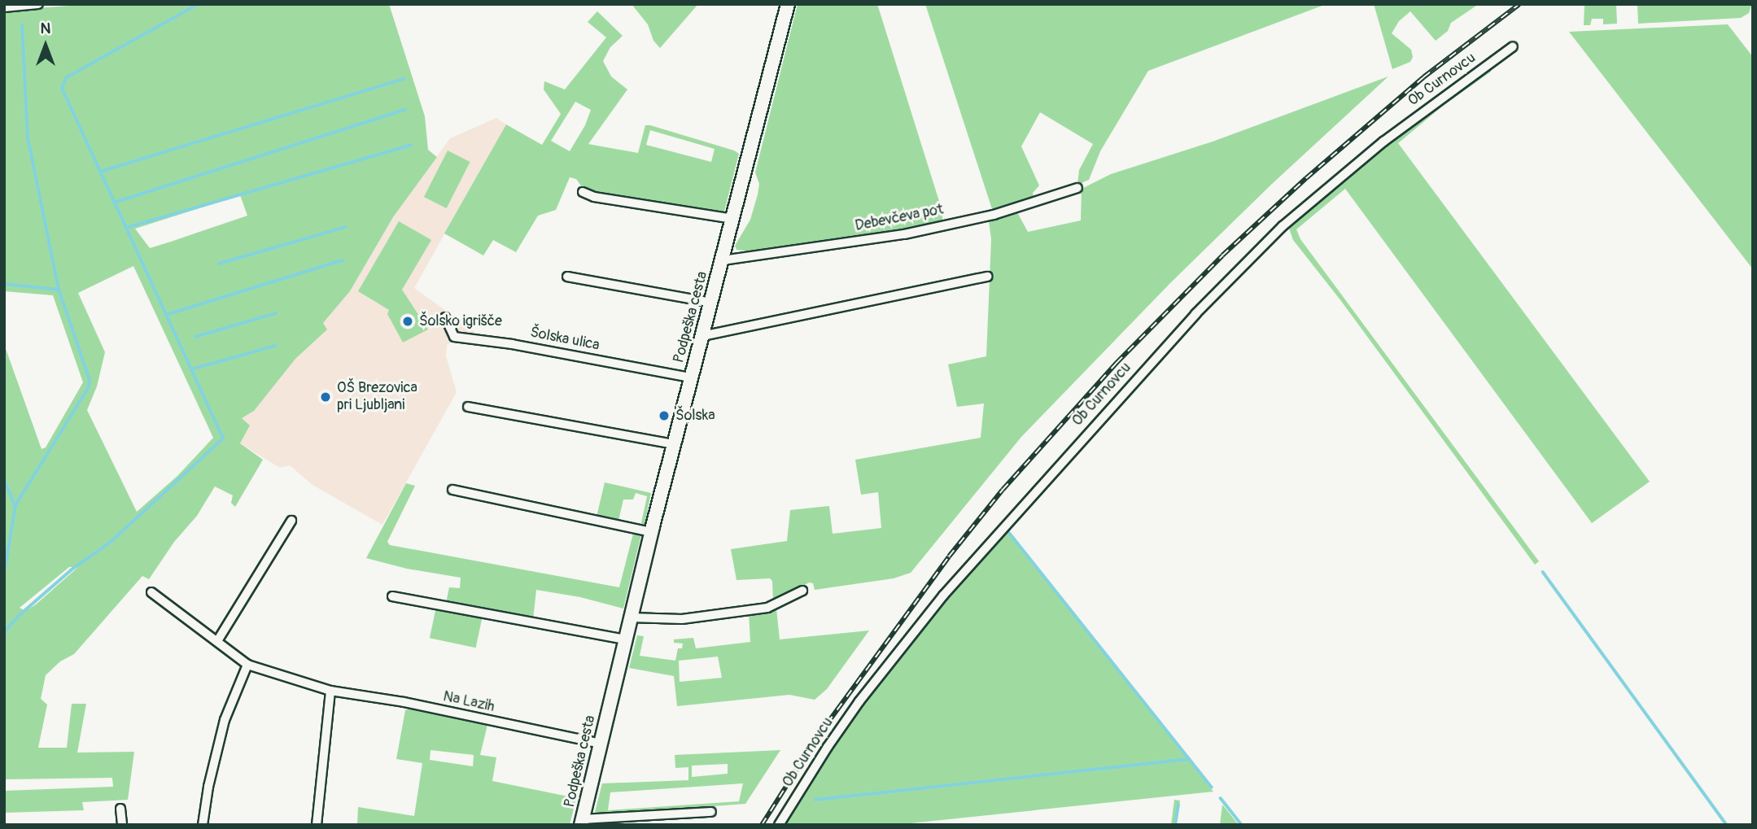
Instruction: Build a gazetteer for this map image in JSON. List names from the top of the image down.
{
  "streets": {
    "main road": ["Podpeška cesta"],
    "street": [
      "Ob Curnovcu",
      "Debevčeva pot",
      "Šolska ulica",
      "Na Lazih"
    ]
  },
  "crossings": [
    ["Debevčeva pot", "Podpeška cesta"],
    ["Podpeška cesta", "Šolska ulica"],
    ["Podpeška cesta", "Na Lazih"]
  ],
  "places": ["Šolsko igrišče", "OŠ Brezovica pri Ljubljani", "Šolska"],
  "north": "top"
}
